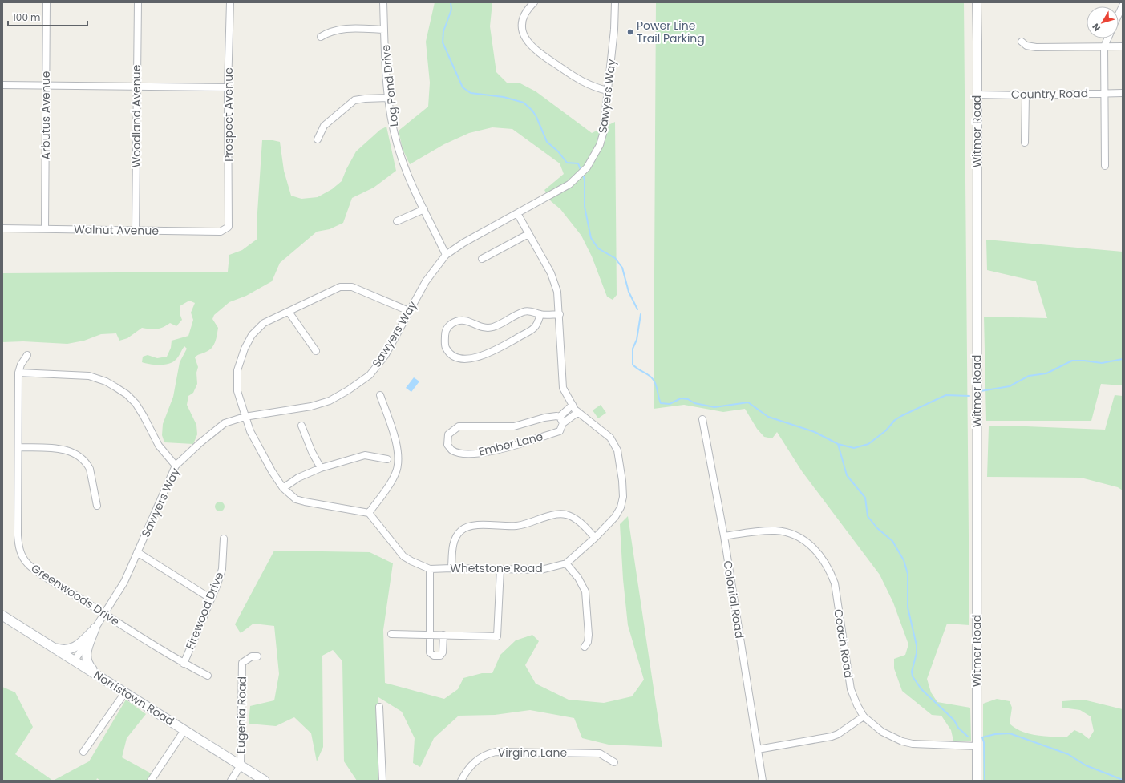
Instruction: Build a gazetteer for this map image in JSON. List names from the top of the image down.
{
  "streets": {
    "main road": ["Norristown Road"],
    "street": [
      "Log Pond Drive",
      "Country Road",
      "Sawyers Way",
      "Prospect Avenue",
      "Arbutus Avenue",
      "Woodland Avenue",
      "Witmer Road",
      "Walnut Avenue",
      "Ember Lane",
      "Whetstone Road",
      "Greenwoods Drive",
      "Colonial Road",
      "Firewood Drive",
      "Coach Road",
      "Eugenia Road",
      "Virgina Lane"
    ]
  },
  "crossings": [
    ["Log Pond Drive", "Sawyers Way"],
    ["Country Road", "Witmer Road"],
    ["Sawyers Way", "Whetstone Road"],
    ["Sawyers Way", "Greenwoods Drive"],
    ["Sawyers Way", "Norristown Road"],
    ["Prospect Avenue", "Walnut Avenue"],
    ["Arbutus Avenue", "Walnut Avenue"],
    ["Woodland Avenue", "Walnut Avenue"],
    ["Witmer Road", "Coach Road"],
    ["Ember Lane", "Whetstone Road"],
    ["Greenwoods Drive", "Firewood Drive"],
    ["Colonial Road", "Coach Road"],
    ["Norristown Road", "Eugenia Road"]
  ],
  "places": ["Power Line Trail Parking"],
  "scale_bar": "100 m",
  "north": "bottom left"
}
